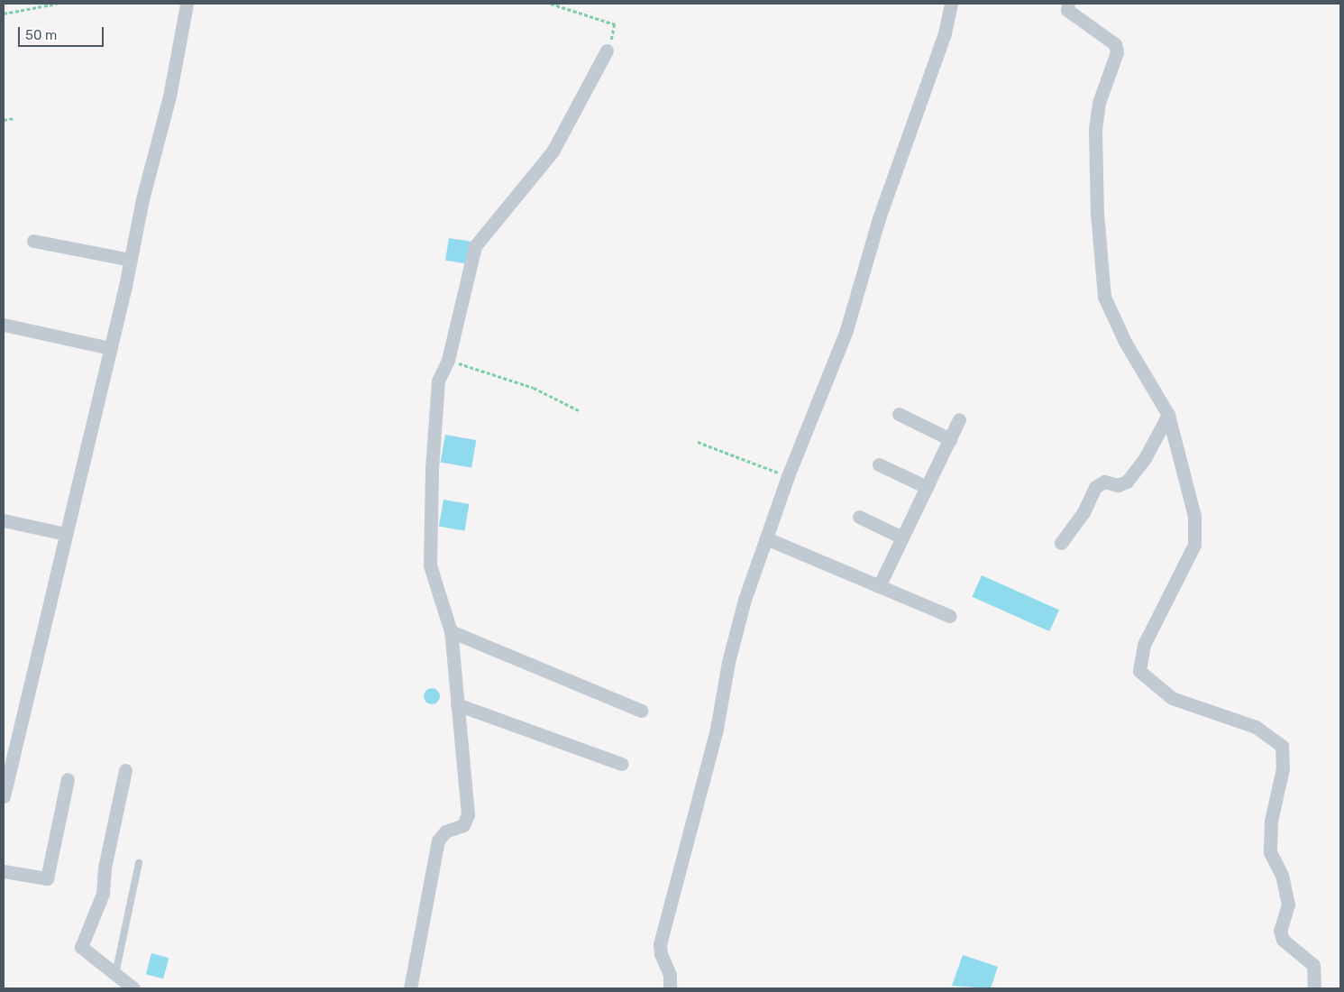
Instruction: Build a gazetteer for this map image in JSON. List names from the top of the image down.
{
  "scale_bar": "50 m"
}
